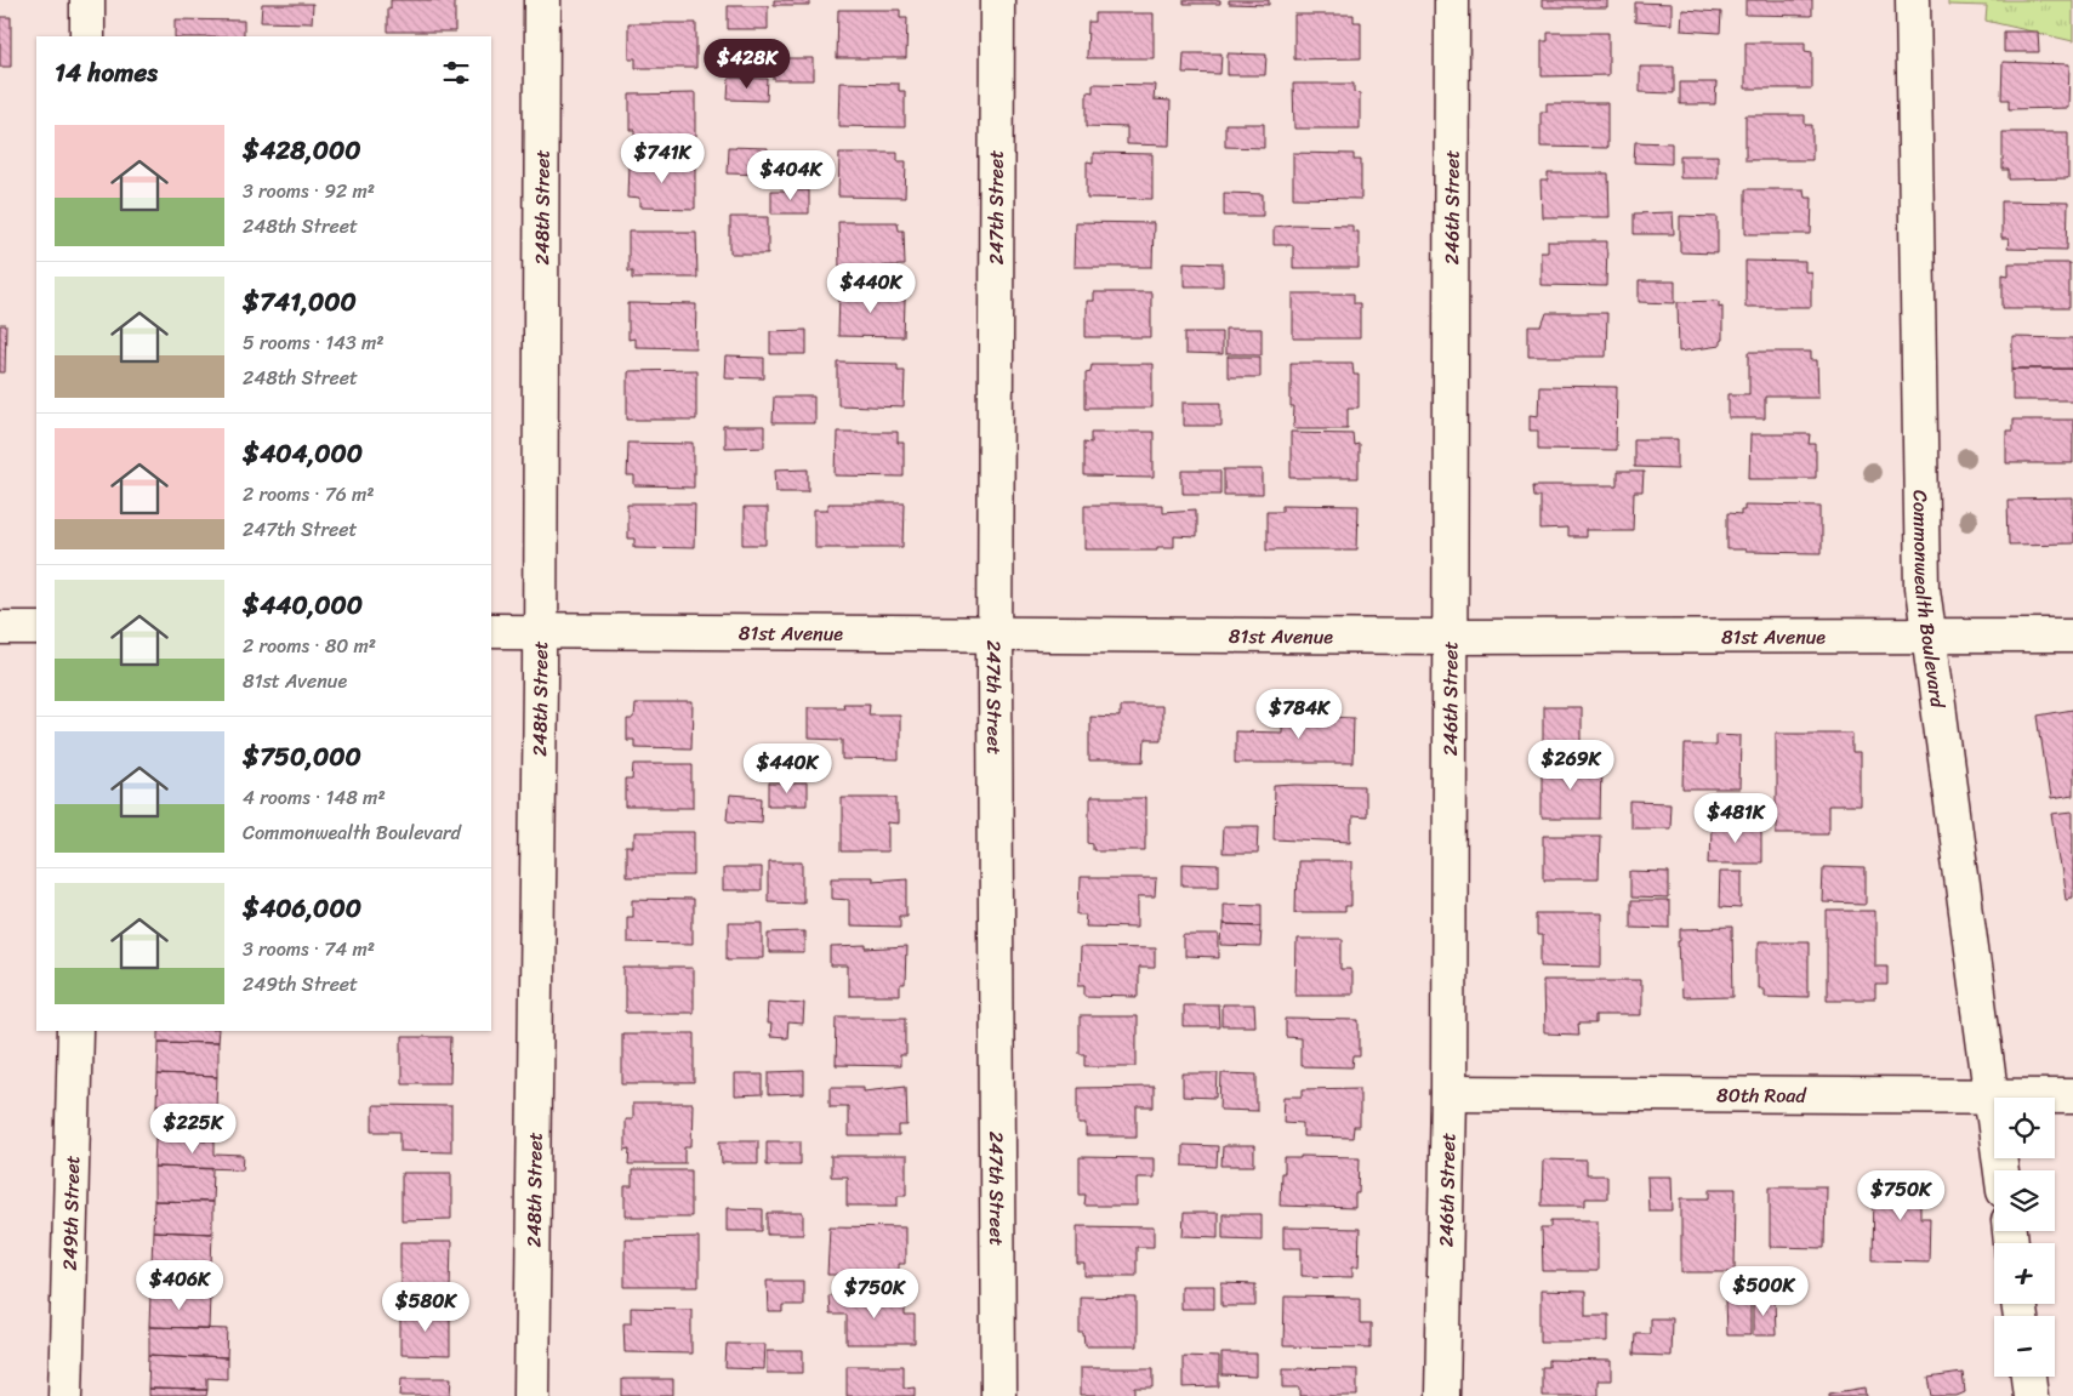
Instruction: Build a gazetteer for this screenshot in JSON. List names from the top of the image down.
{
  "streets": {
    "street": [
      "248th Street",
      "247th Street",
      "246th Street",
      "Commonwealth Boulevard",
      "81st Avenue",
      "80th Road",
      "249th Street"
    ]
  },
  "crossings": [
    ["248th Street", "81st Avenue"],
    ["247th Street", "81st Avenue"],
    ["246th Street", "81st Avenue"],
    ["246th Street", "80th Road"],
    ["Commonwealth Boulevard", "81st Avenue"],
    ["Commonwealth Boulevard", "80th Road"]
  ],
  "page": {
    "heading": "14 homes",
    "price": [
      "$428K",
      "$741K",
      "$404K",
      "$440K",
      "$784K",
      "$269K",
      "$440K",
      "$481K",
      "$225K",
      "$750K",
      "$406K",
      "$500K",
      "$750K",
      "$580K"
    ],
    "list": [
      {
        "name": "$428,000",
        "note": "3 rooms · 92 m² · 248th Street"
      },
      {
        "name": "$741,000",
        "note": "5 rooms · 143 m² · 248th Street"
      },
      {
        "name": "$404,000",
        "note": "2 rooms · 76 m² · 247th Street"
      },
      {
        "name": "$440,000",
        "note": "2 rooms · 80 m² · 81st Avenue"
      },
      {
        "name": "$750,000",
        "note": "4 rooms · 148 m² · Commonwealth Boulevard"
      },
      {
        "name": "$406,000",
        "note": "3 rooms · 74 m² · 249th Street"
      }
    ],
    "map_buttons": ["+", "−"]
  }
}
